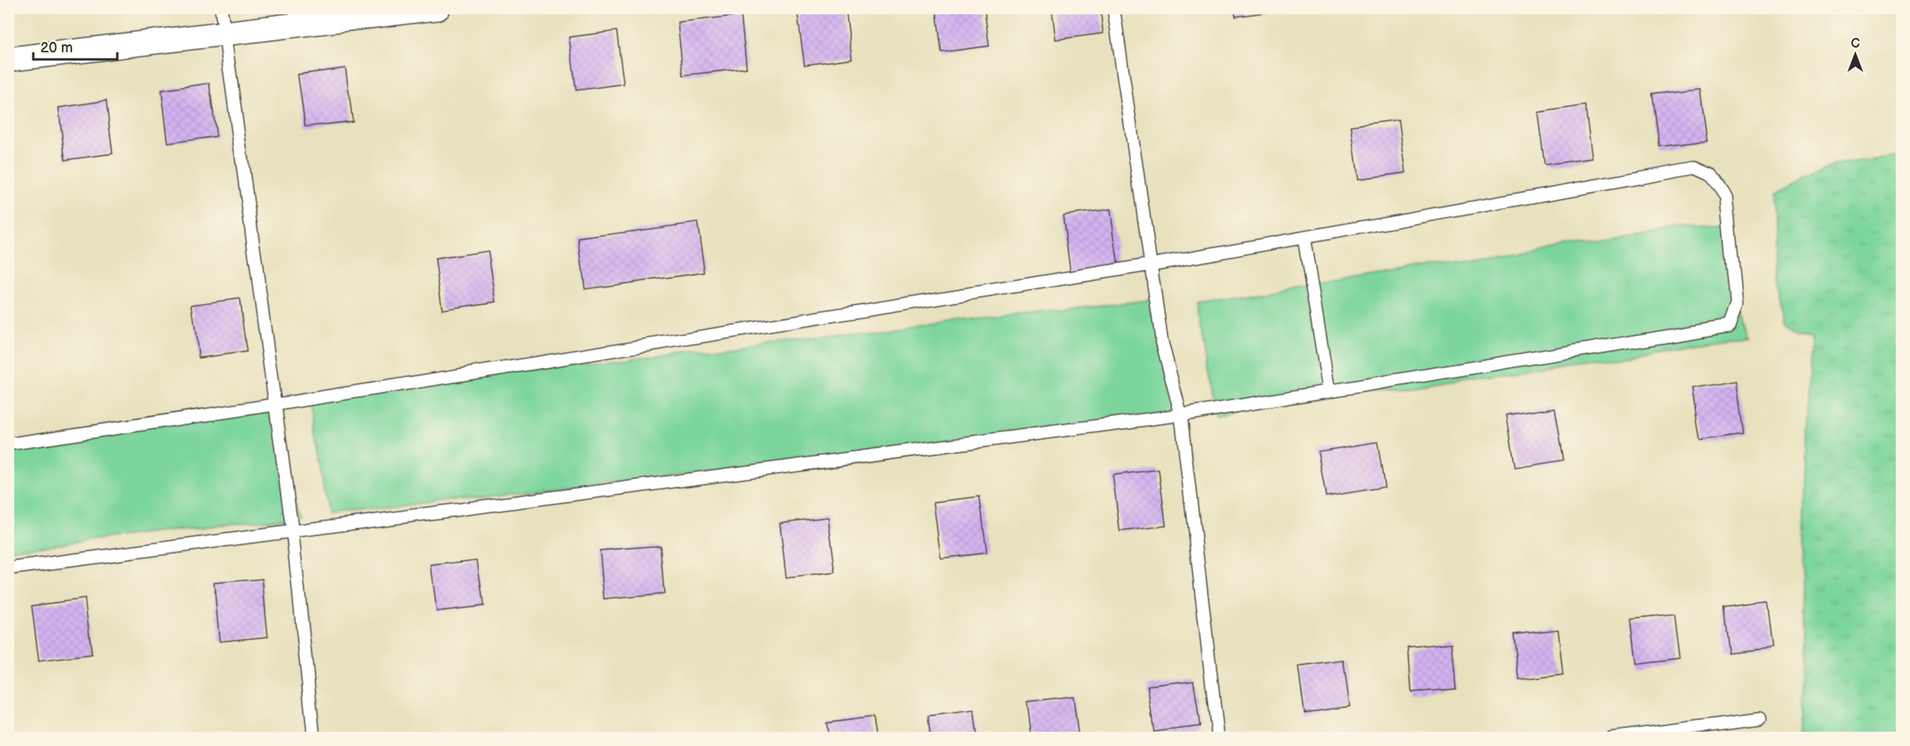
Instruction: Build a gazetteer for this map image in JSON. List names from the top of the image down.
{
  "scale_bar": "20 m",
  "north": "top"
}
